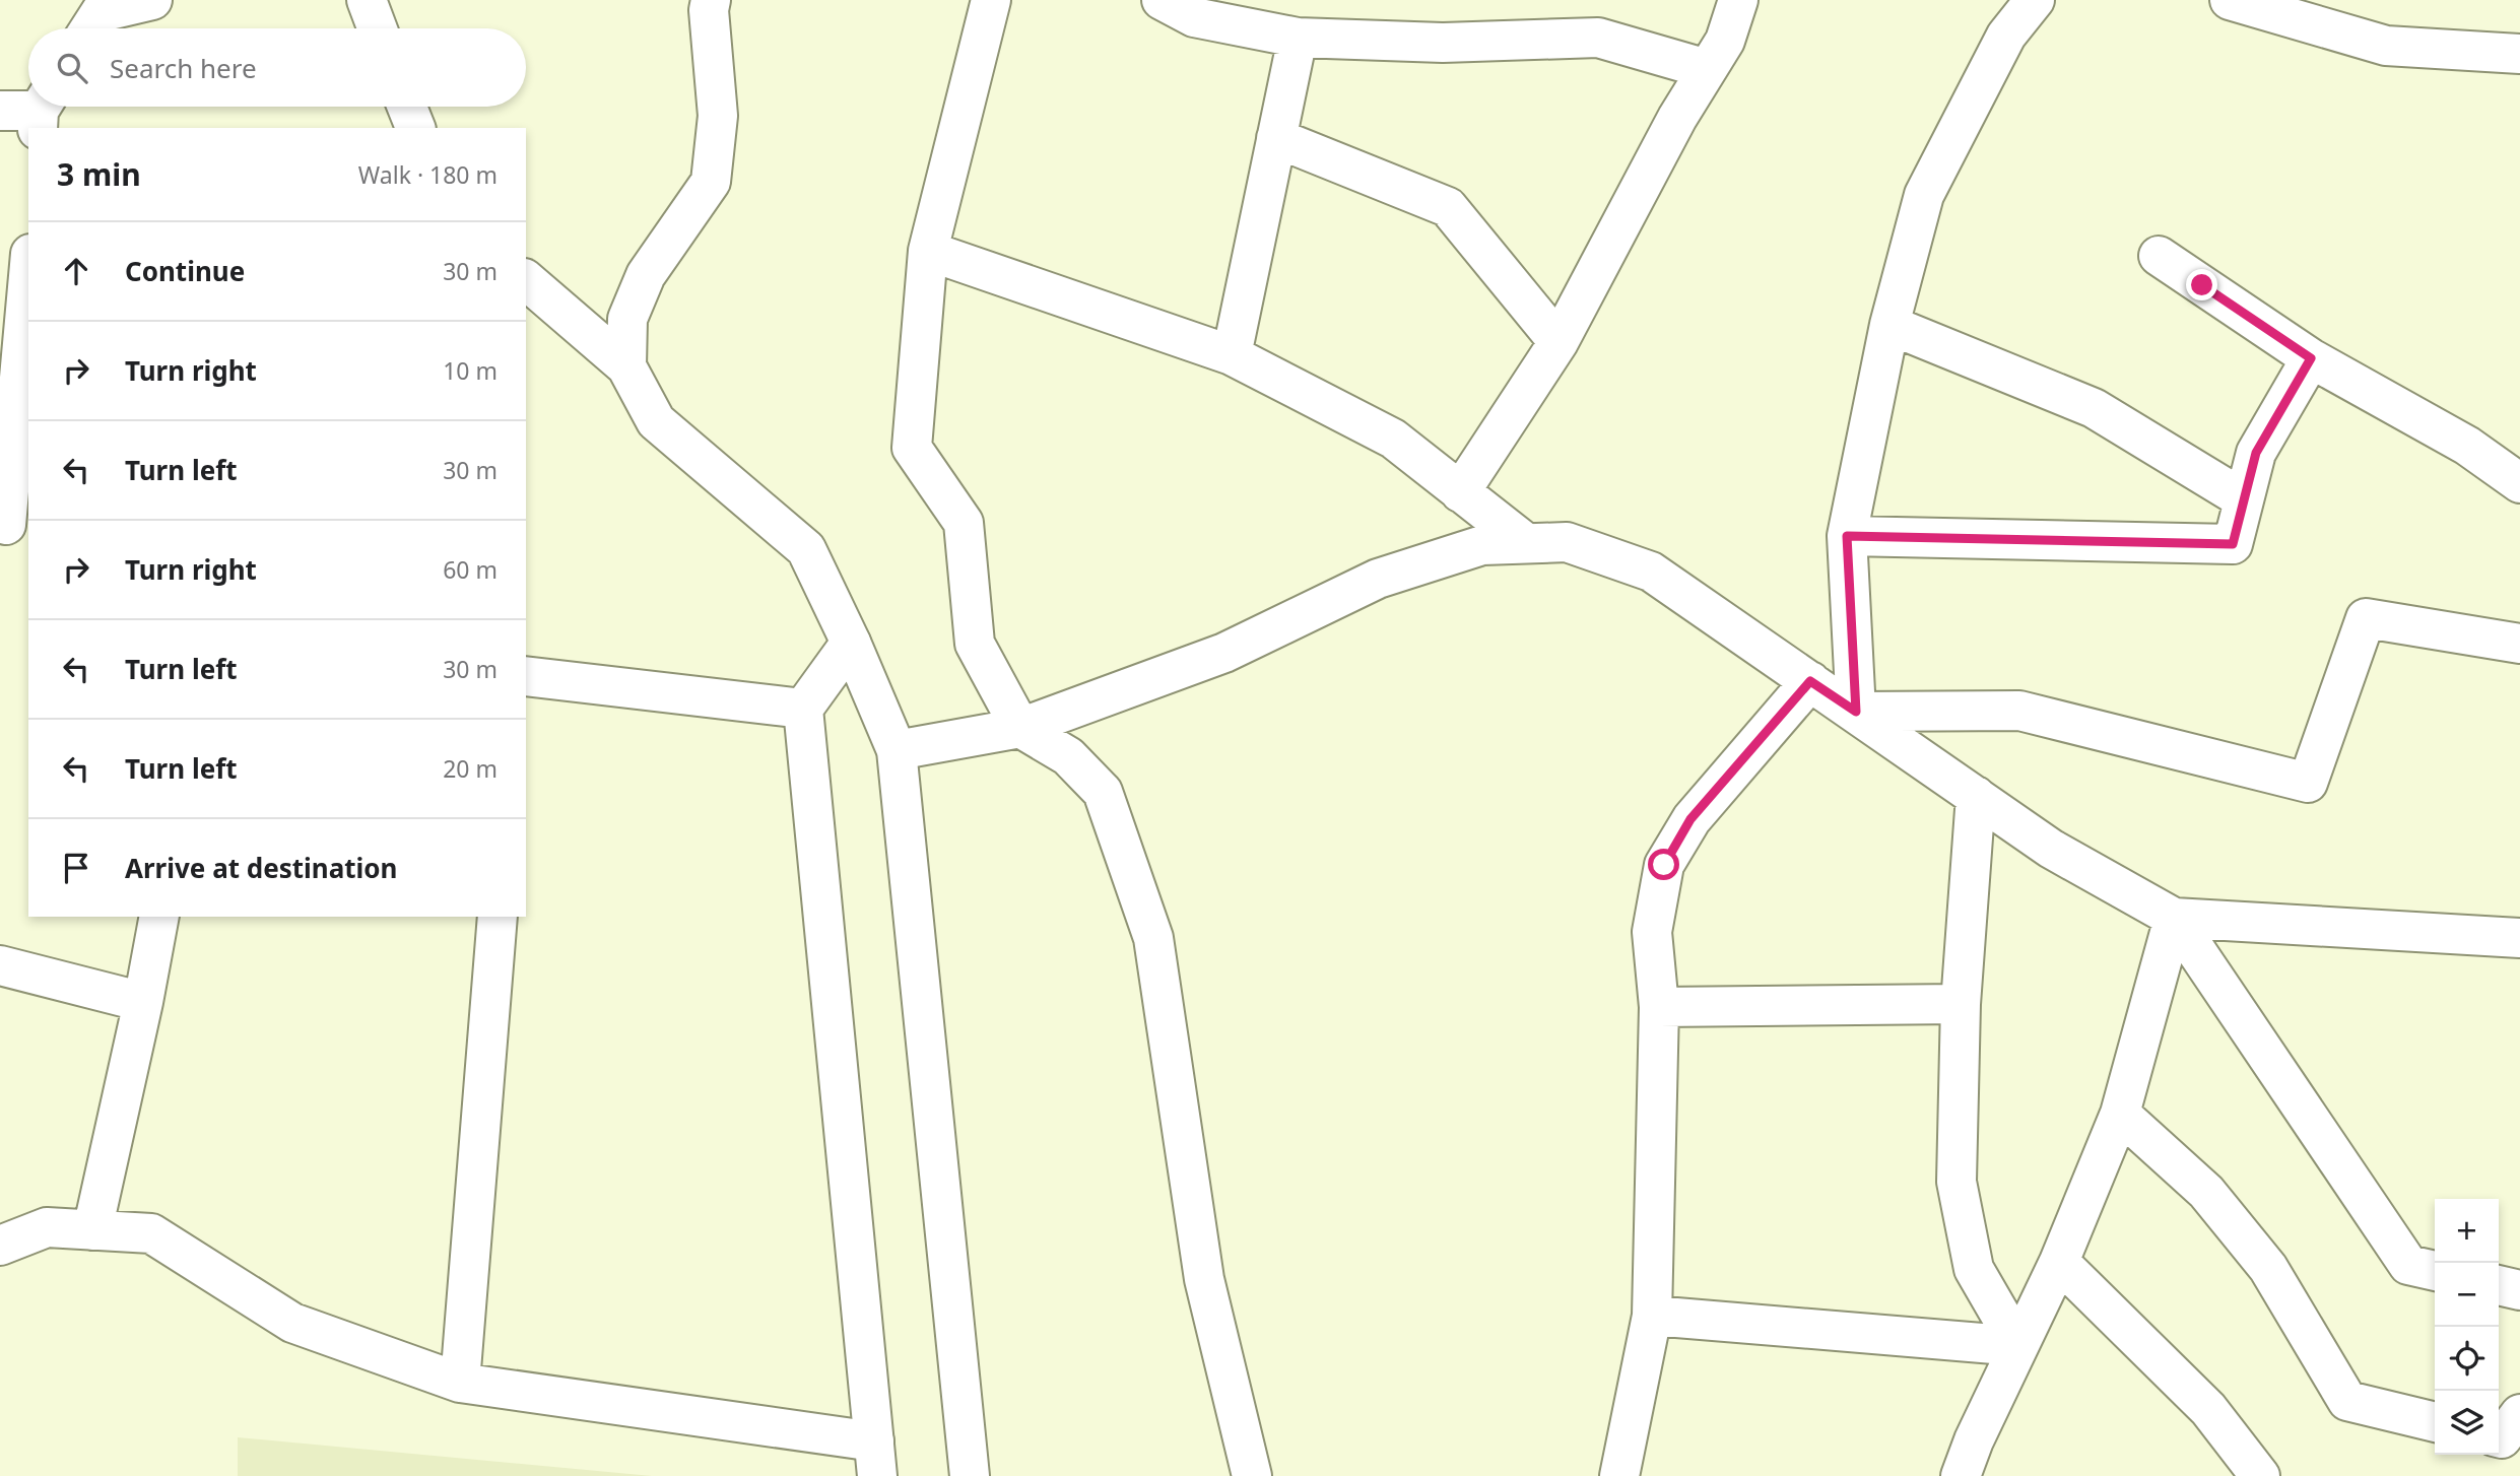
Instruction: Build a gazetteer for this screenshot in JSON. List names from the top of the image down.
{
  "page": {
    "search": "Search here",
    "heading": ["3 min", "Walk · 180 m"],
    "list": [
      ["Continue", "30 m"],
      ["Turn right", "10 m"],
      ["Turn left", "30 m"],
      ["Turn right", "60 m"],
      ["Turn left", "30 m"],
      ["Turn left", "20 m"],
      "Arrive at destination"
    ],
    "map_buttons": ["+", "−"]
  }
}
